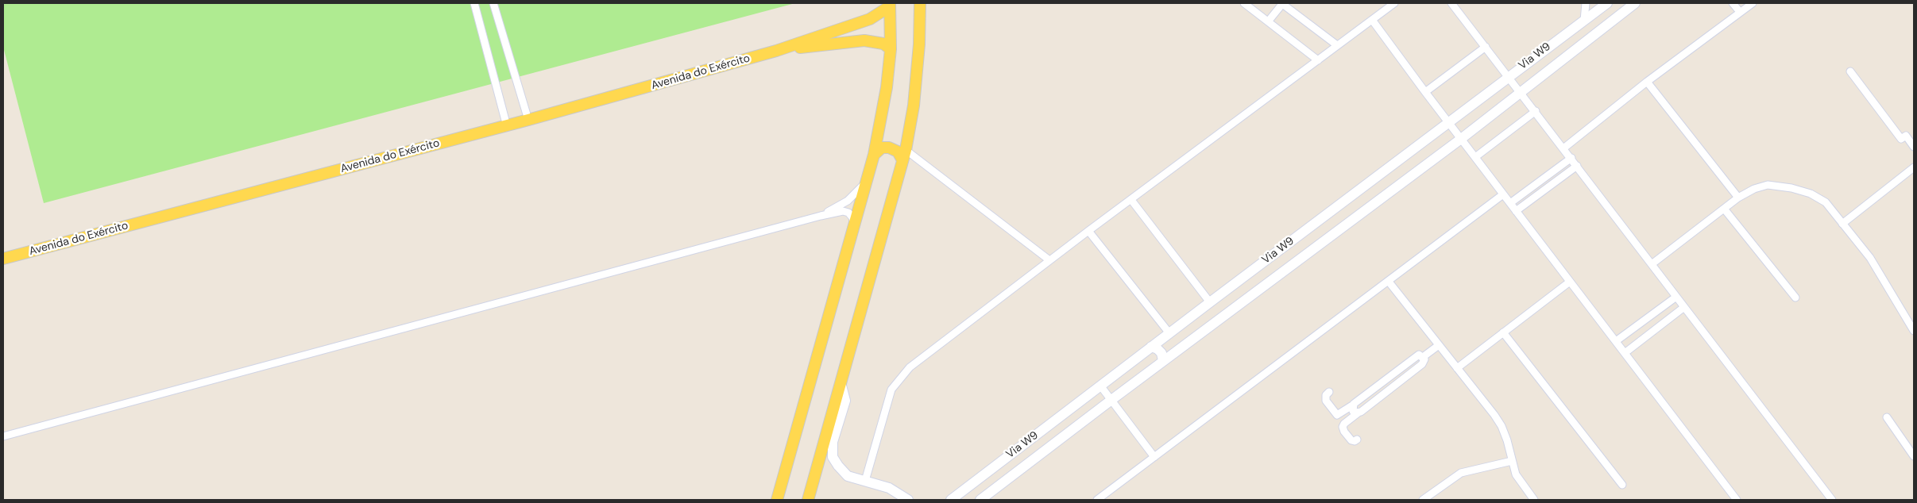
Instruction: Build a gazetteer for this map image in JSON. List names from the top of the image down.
{
  "streets": {
    "main road": ["Avenida do Exército"],
    "street": ["Via W9"]
  }
}
